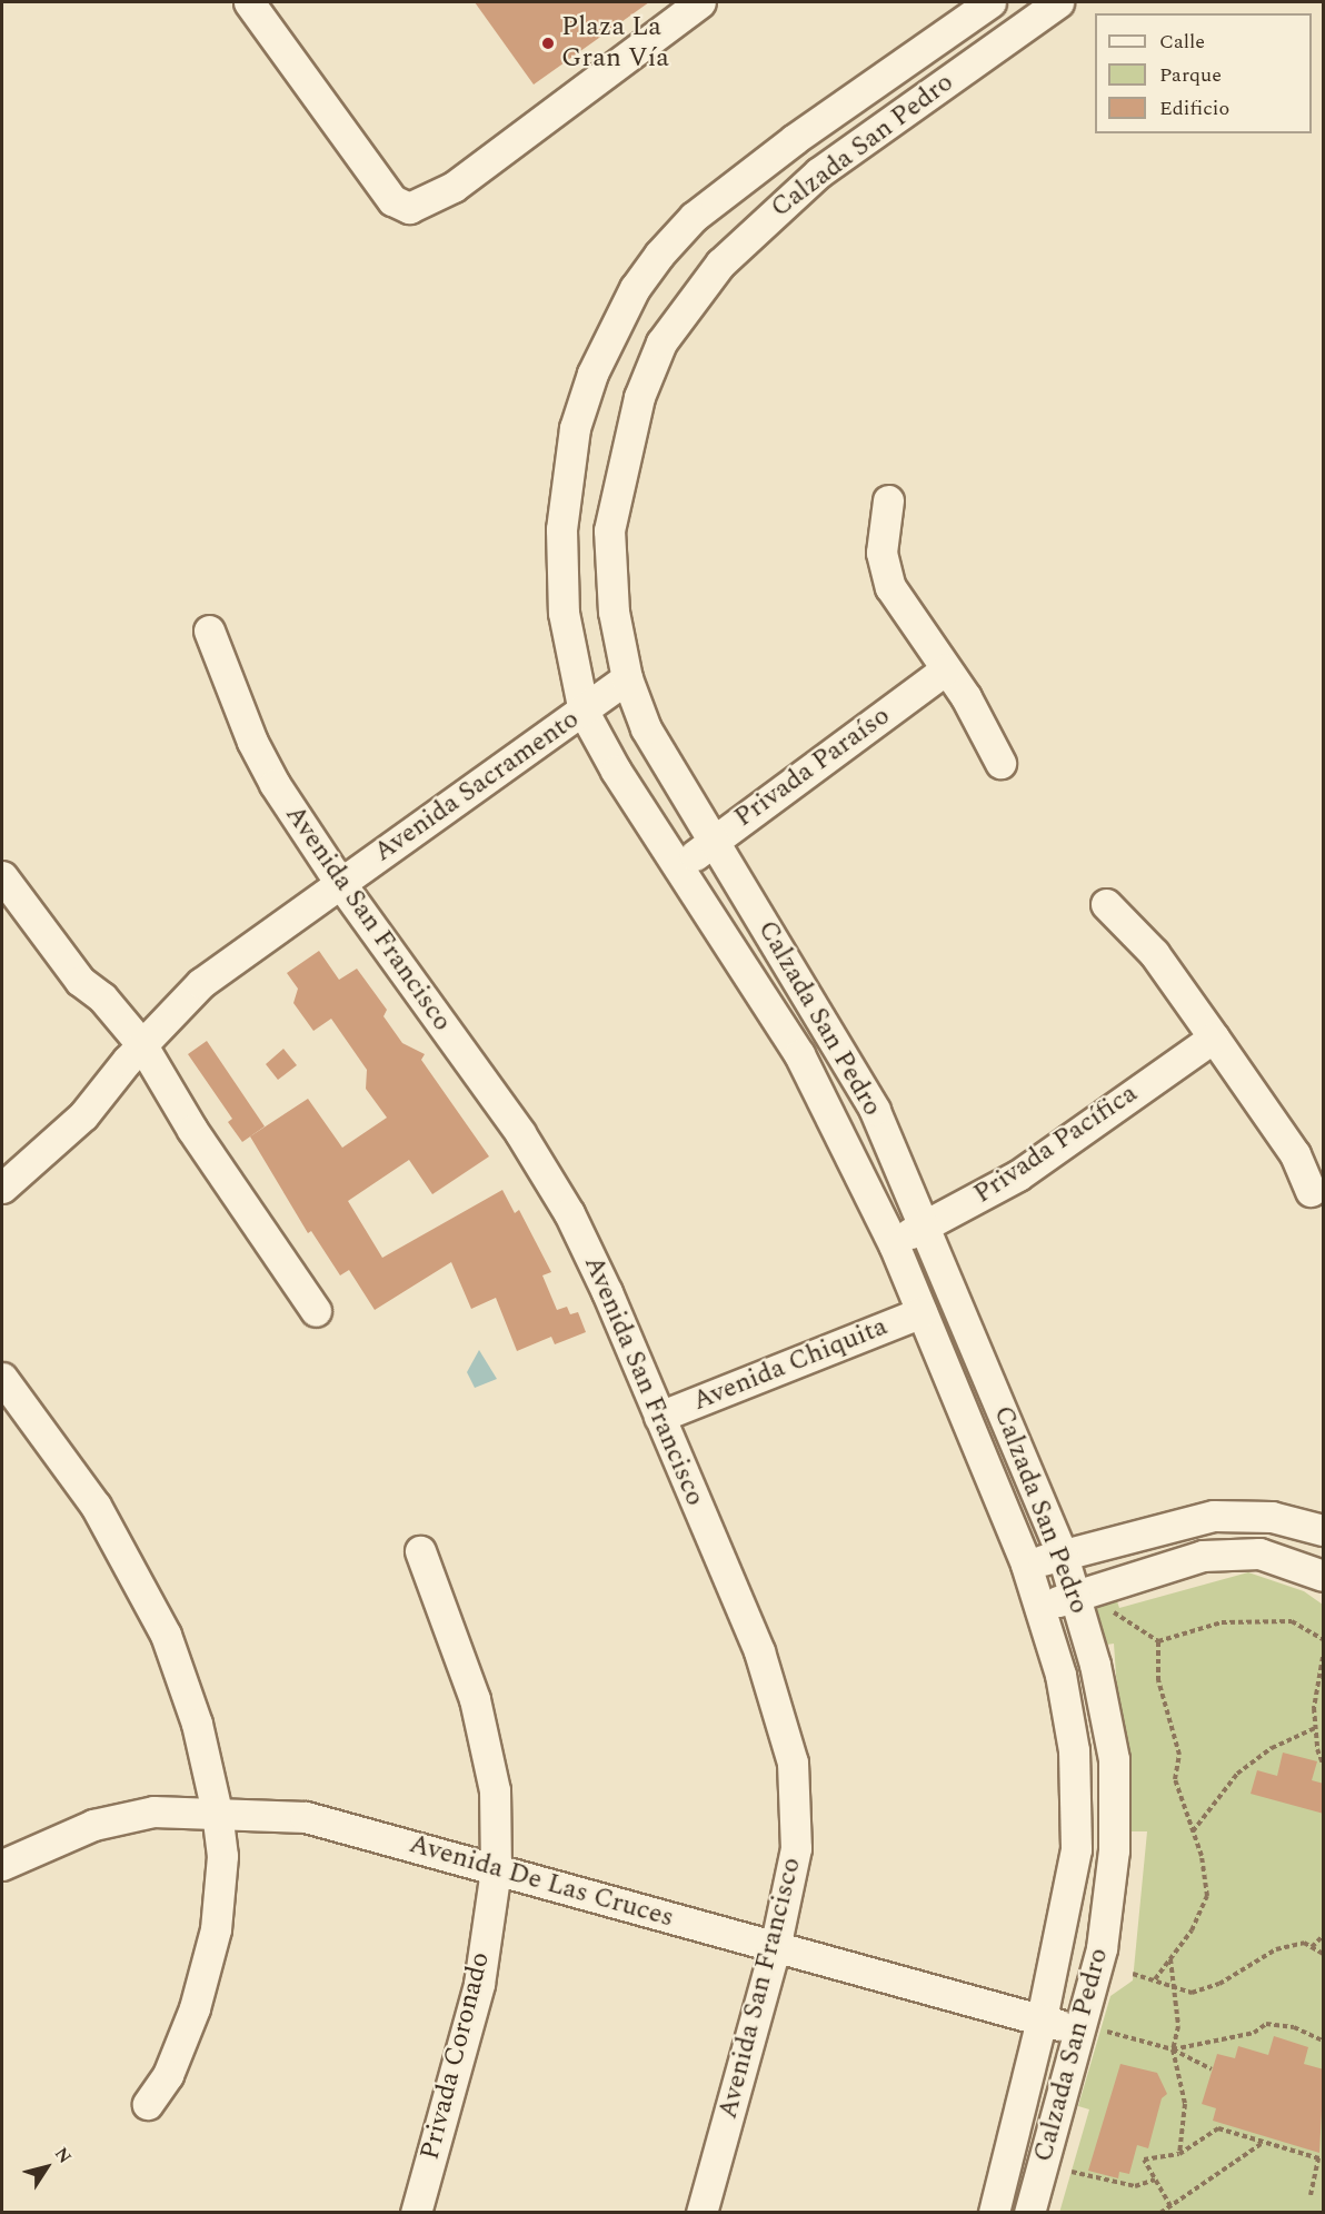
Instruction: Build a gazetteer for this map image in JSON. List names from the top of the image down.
{
  "streets": {
    "street": [
      "Calzada San Pedro",
      "Privada Paraíso",
      "Avenida Sacramento",
      "Avenida San Francisco",
      "Privada Pacífica",
      "Avenida Chiquita",
      "Avenida De Las Cruces",
      "Privada Coronado"
    ]
  },
  "crossings": [
    ["Calzada San Pedro", "Privada Paraíso"],
    ["Calzada San Pedro", "Avenida Sacramento"],
    ["Calzada San Pedro", "Privada Pacífica"],
    ["Calzada San Pedro", "Avenida Chiquita"],
    ["Calzada San Pedro", "Avenida De Las Cruces"],
    ["Avenida Sacramento", "Avenida San Francisco"],
    ["Avenida San Francisco", "Avenida Chiquita"],
    ["Avenida San Francisco", "Avenida De Las Cruces"],
    ["Avenida De Las Cruces", "Privada Coronado"]
  ],
  "places": ["Plaza La Gran Vía"],
  "legend": ["Calle", "Parque", "Edificio"],
  "north": "top right"
}
